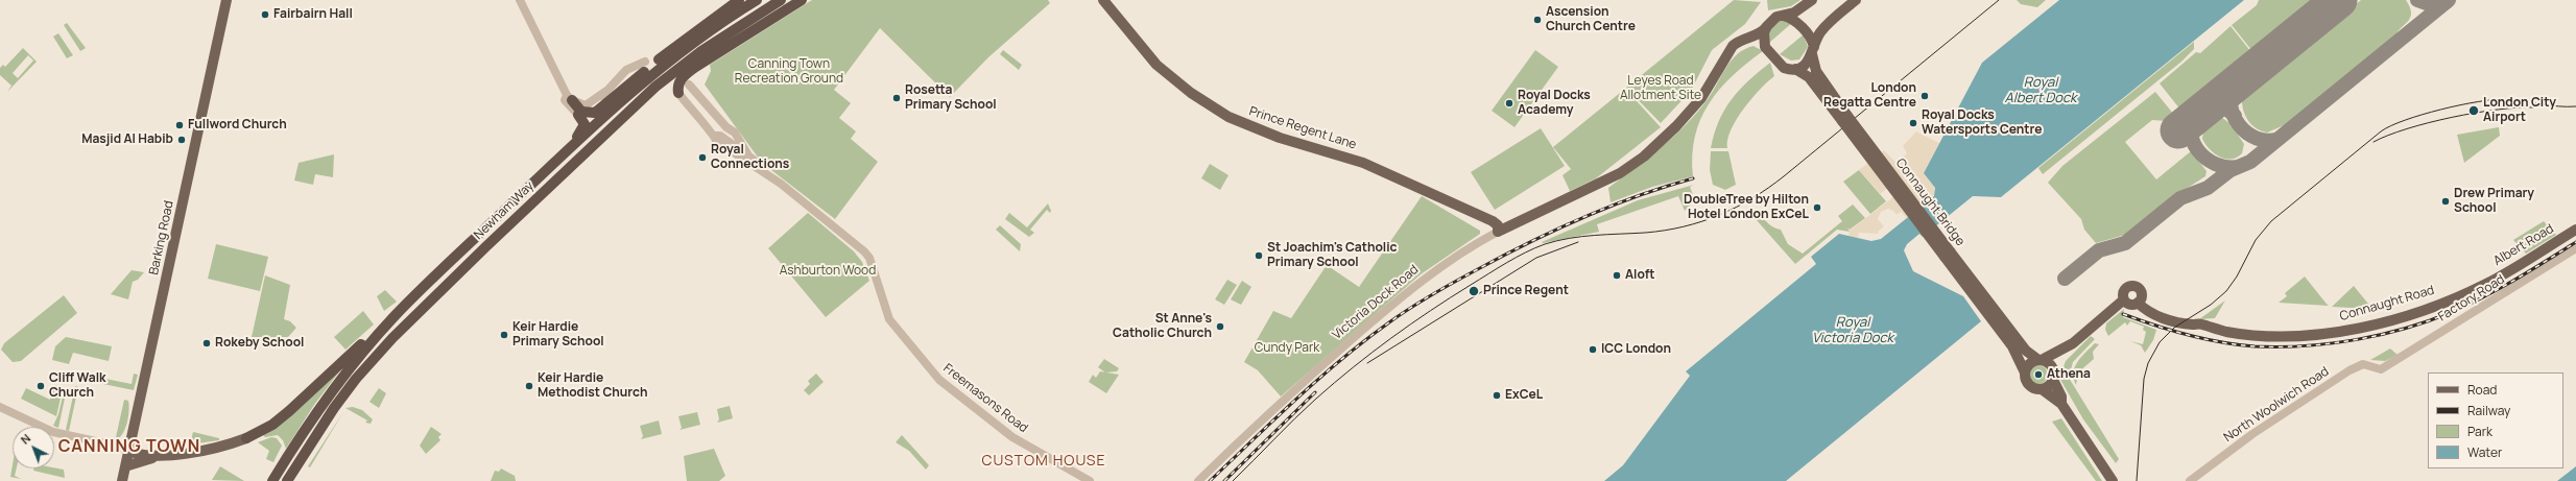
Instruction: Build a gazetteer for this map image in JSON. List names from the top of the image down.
{
  "streets": {
    "highway": ["Newham Way"],
    "main road": [
      "Prince Regent Lane",
      "Connaught Bridge",
      "Barking Road",
      "Albert Road",
      "Victoria Dock Road",
      "Connaught Road"
    ],
    "street": ["Factory Road", "Freemasons Road", "North Woolwich Road"]
  },
  "crossings": [
    ["Prince Regent Lane", "Victoria Dock Road"],
    ["Albert Road", "Connaught Road"],
    ["Factory Road", "North Woolwich Road"]
  ],
  "districts": ["CANNING TOWN", "CUSTOM HOUSE"],
  "water": ["Royal Albert Dock", "Royal Victoria Dock"],
  "parks": [
    "Canning Town Recreation Ground",
    "Leyes Road Allotment Site",
    "Ashburton Wood",
    "Cundy Park"
  ],
  "places": [
    "Fairbairn Hall",
    "Ascension Church Centre",
    "London Regatta Centre",
    "Rosetta Primary School",
    "Royal Docks Academy",
    "London City Airport",
    "Royal Docks Watersports Centre",
    "Fullword Church",
    "Masjid Al Habib",
    "Royal Connections",
    "Drew Primary School",
    "DoubleTree by Hilton Hotel London ExCeL",
    "St Joachim's Catholic Primary School",
    "Aloft",
    "Prince Regent",
    "St Anne's Catholic Church",
    "Keir Hardie Primary School",
    "Rokeby School",
    "ICC London",
    "Athena",
    "Cliff Walk Church",
    "Keir Hardie Methodist Church",
    "ExCeL"
  ],
  "legend": [
    "Road",
    "Railway",
    "Park",
    "Water"
  ],
  "north": "top left"
}
